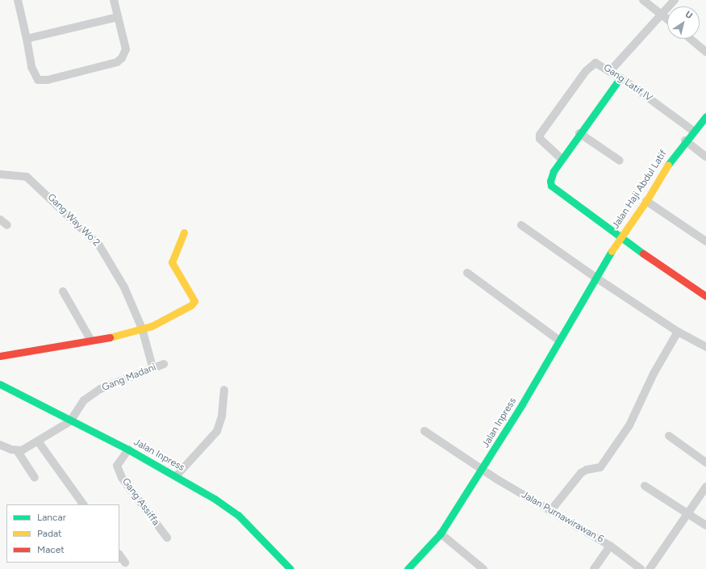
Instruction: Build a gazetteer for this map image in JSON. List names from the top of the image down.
{
  "streets": {
    "street": [
      "Gang Latif IV",
      "Jalan Haji Abdul Latif",
      "Gang Way Wo 2",
      "Gang Madani",
      "Jalan Inpress",
      "Gang Assiffa",
      "Jalan Purnawirawan 6"
    ]
  },
  "crossings": [
    ["Gang Latif IV", "Jalan Haji Abdul Latif"],
    ["Jalan Haji Abdul Latif", "Jalan Inpress"],
    ["Gang Way Wo 2", "Gang Madani"],
    ["Gang Madani", "Jalan Inpress"],
    ["Jalan Inpress", "Gang Assiffa"],
    ["Jalan Inpress", "Jalan Purnawirawan 6"]
  ],
  "legend": ["Lancar", "Padat", "Macet"],
  "north": "top right"
}
